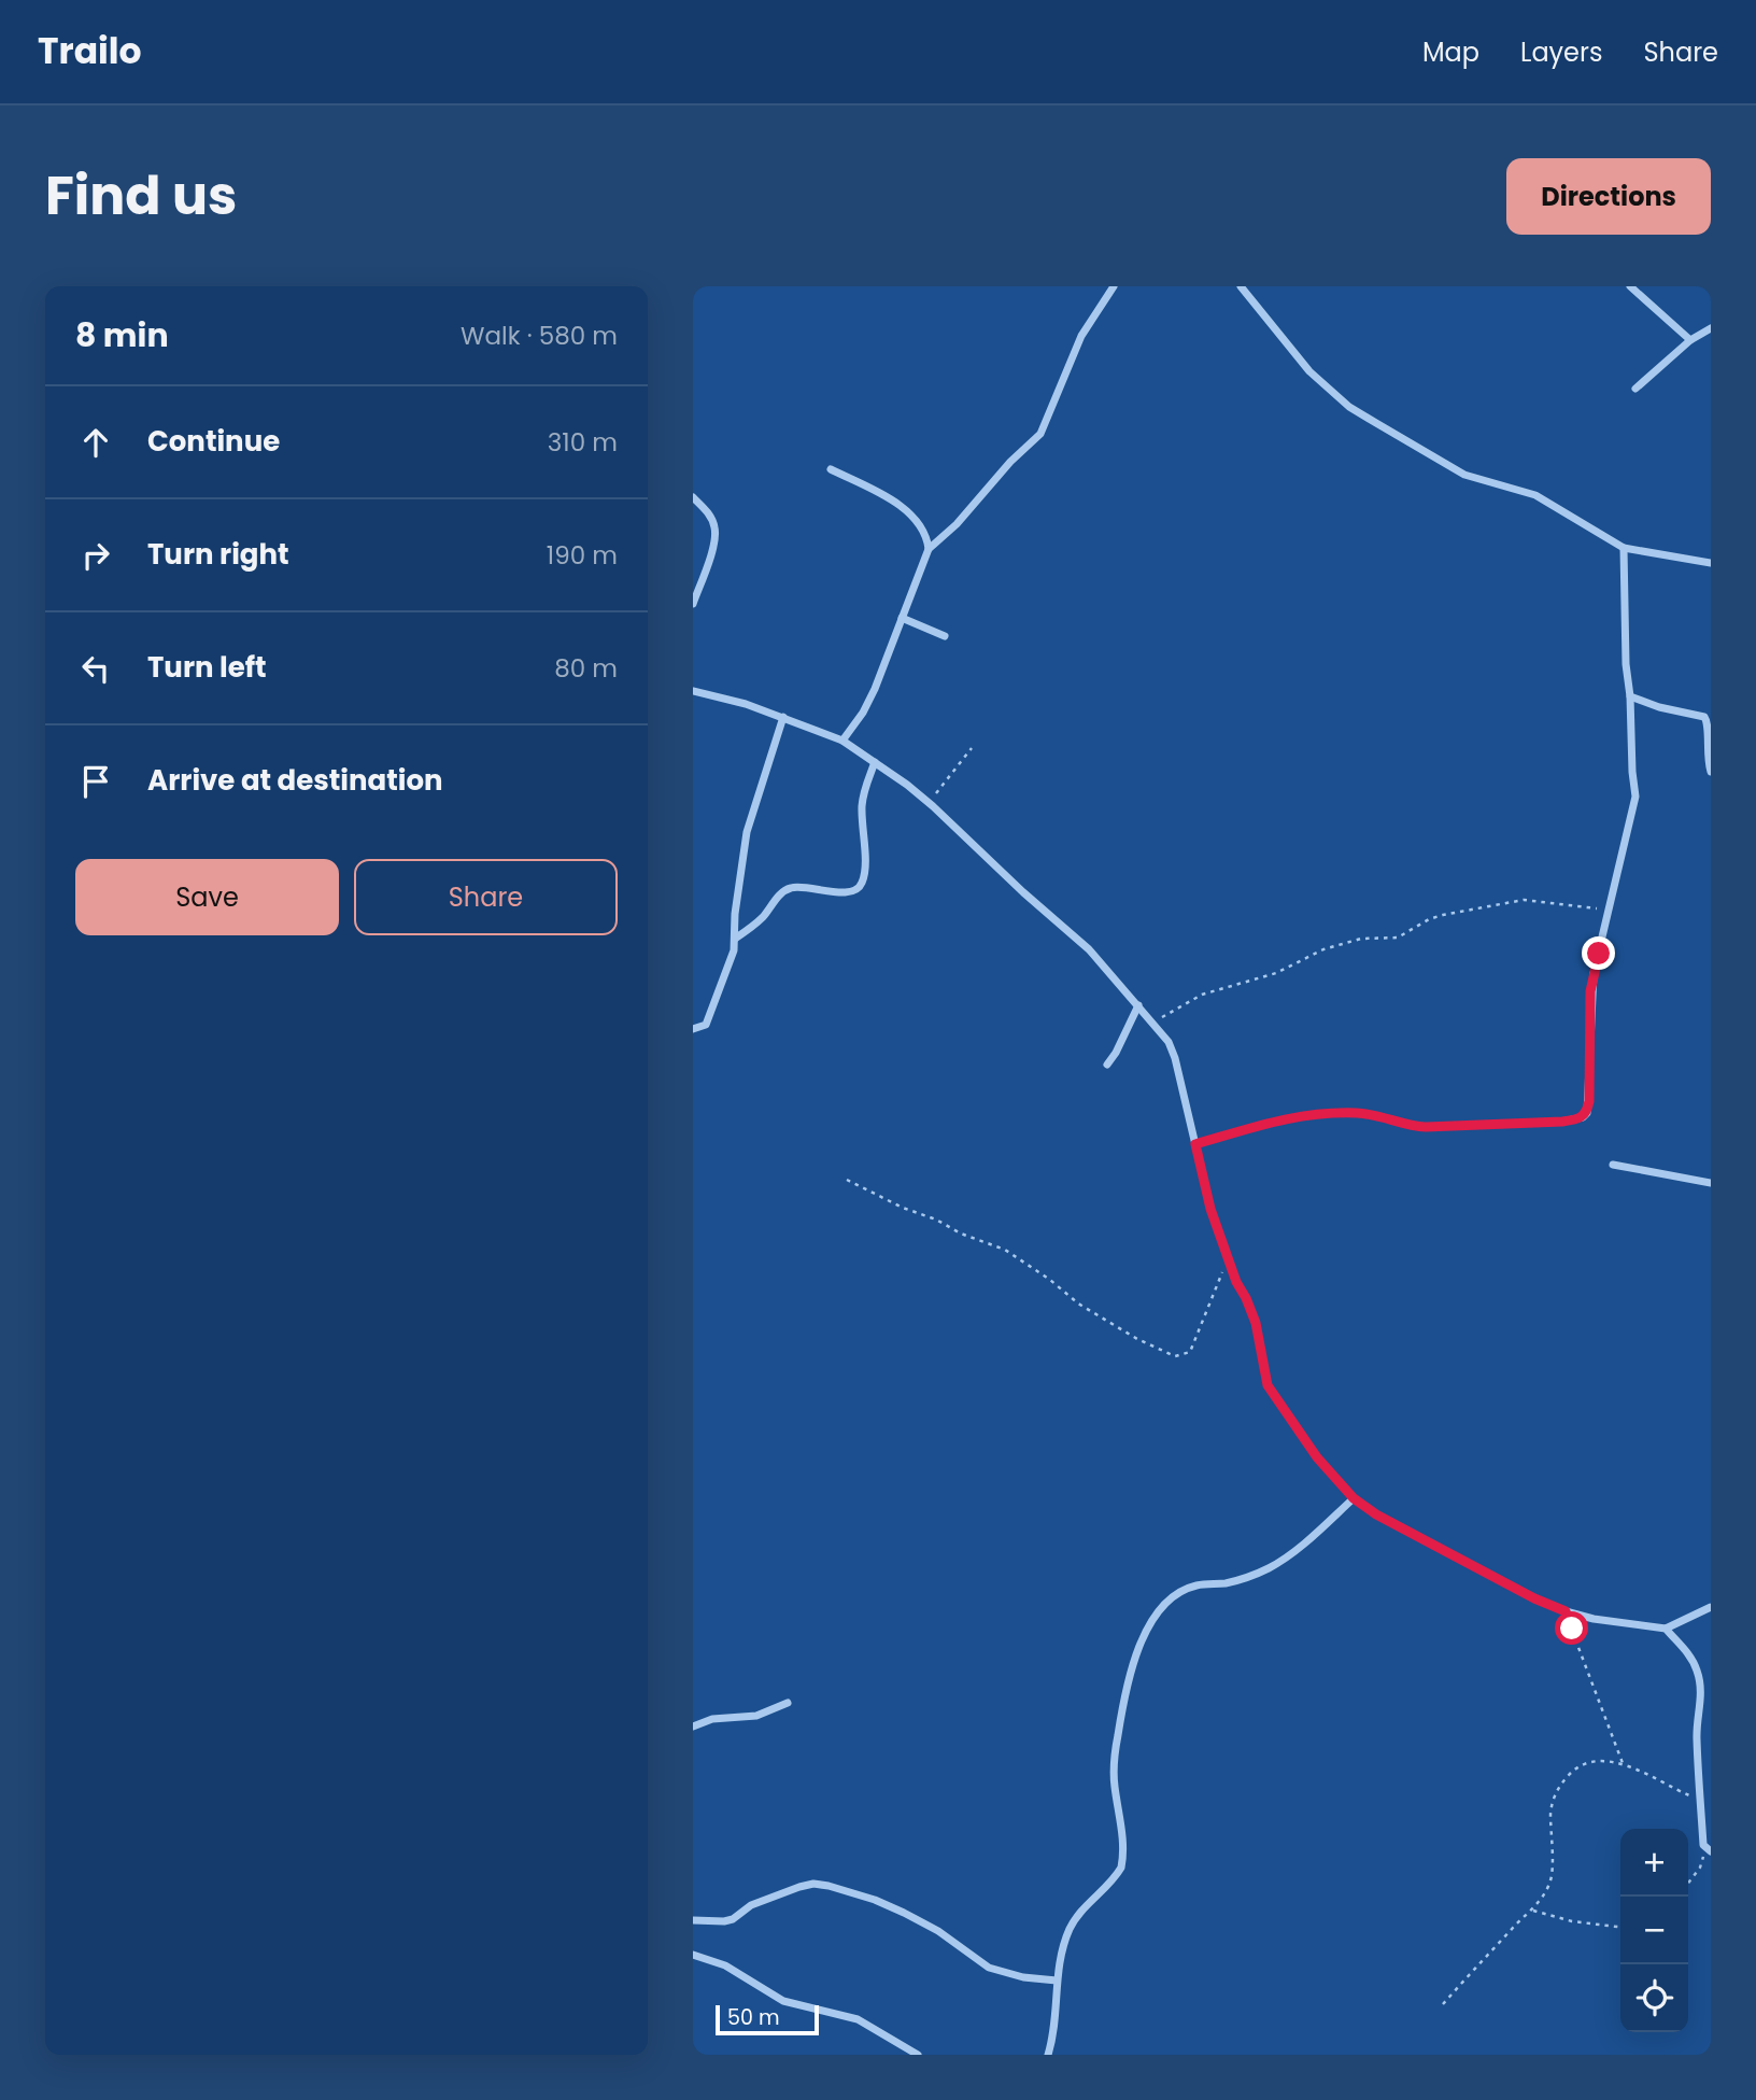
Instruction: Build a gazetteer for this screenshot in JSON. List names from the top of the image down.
{
  "scale_bar": "50 m",
  "page": {
    "header": "Trailo",
    "nav": ["Map", "Layers", "Share"],
    "title": "Find us",
    "buttons": [
      "Directions",
      ["Save", "Share"]
    ],
    "heading": ["8 min", "Walk · 580 m"],
    "list": [
      ["Continue", "310 m"],
      ["Turn right", "190 m"],
      ["Turn left", "80 m"],
      "Arrive at destination"
    ],
    "map_buttons": ["+", "−"],
    "scale": "50 m"
  }
}
